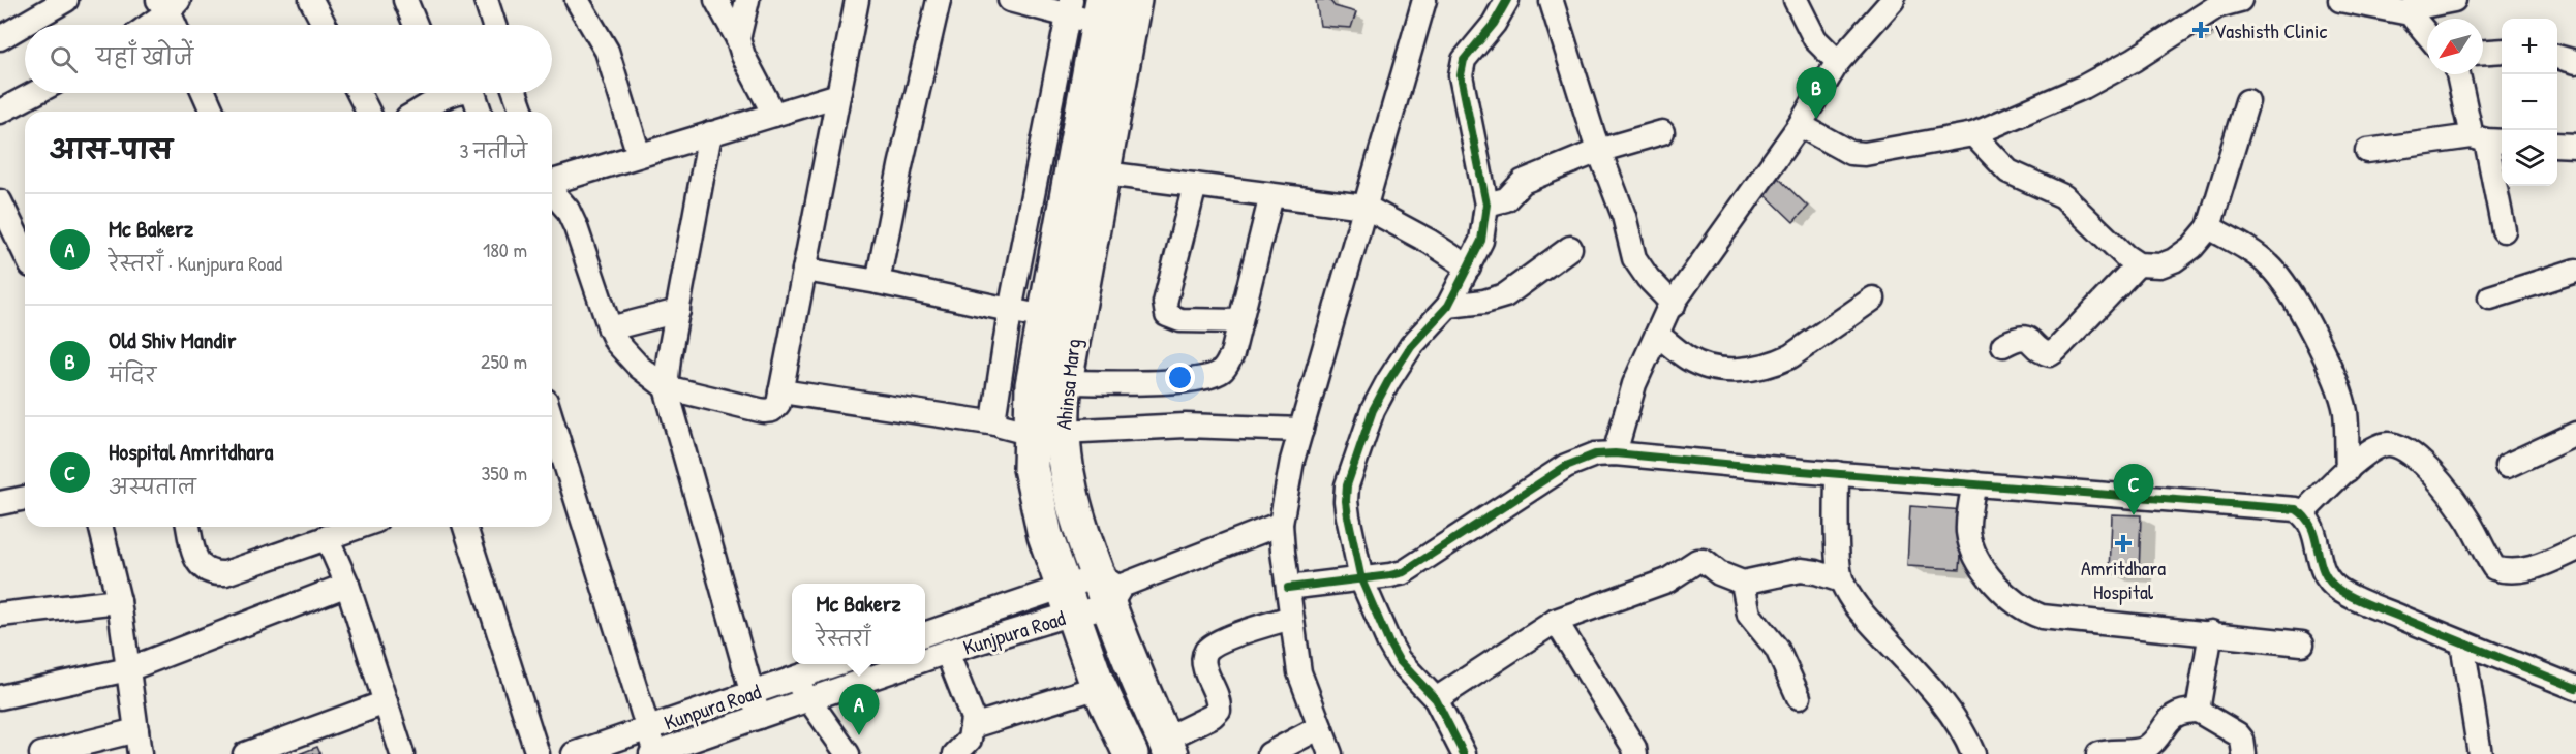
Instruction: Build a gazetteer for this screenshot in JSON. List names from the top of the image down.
{
  "streets": {
    "highway": ["Ahinsa Marg"],
    "street": ["Kunjpura Road", "Kunpura Road"]
  },
  "crossings": [
    ["Ahinsa Marg", "Kunjpura Road"]
  ],
  "places": {
    "health": ["Vashisth Clinic", "Amritdhara Hospital"]
  },
  "north": "bottom left",
  "page": {
    "map_buttons": ["+", "−"],
    "search": "यहाँ खोजें",
    "pins": ["B", "C", "A"],
    "heading": ["आस-पास", "3 नतीजे"],
    "list": [
      {
        "mark": "A",
        "name": "Mc Bakerz",
        "note": "रेस्तराँ · Kunjpura Road",
        "value": "180 m"
      },
      {
        "mark": "B",
        "name": "Old Shiv Mandir",
        "note": "मंदिर",
        "value": "250 m"
      },
      {
        "mark": "C",
        "name": "Hospital Amritdhara",
        "note": "अस्पताल",
        "value": "350 m"
      }
    ],
    "popup": ["Mc Bakerz", "रेस्तराँ"]
  }
}
